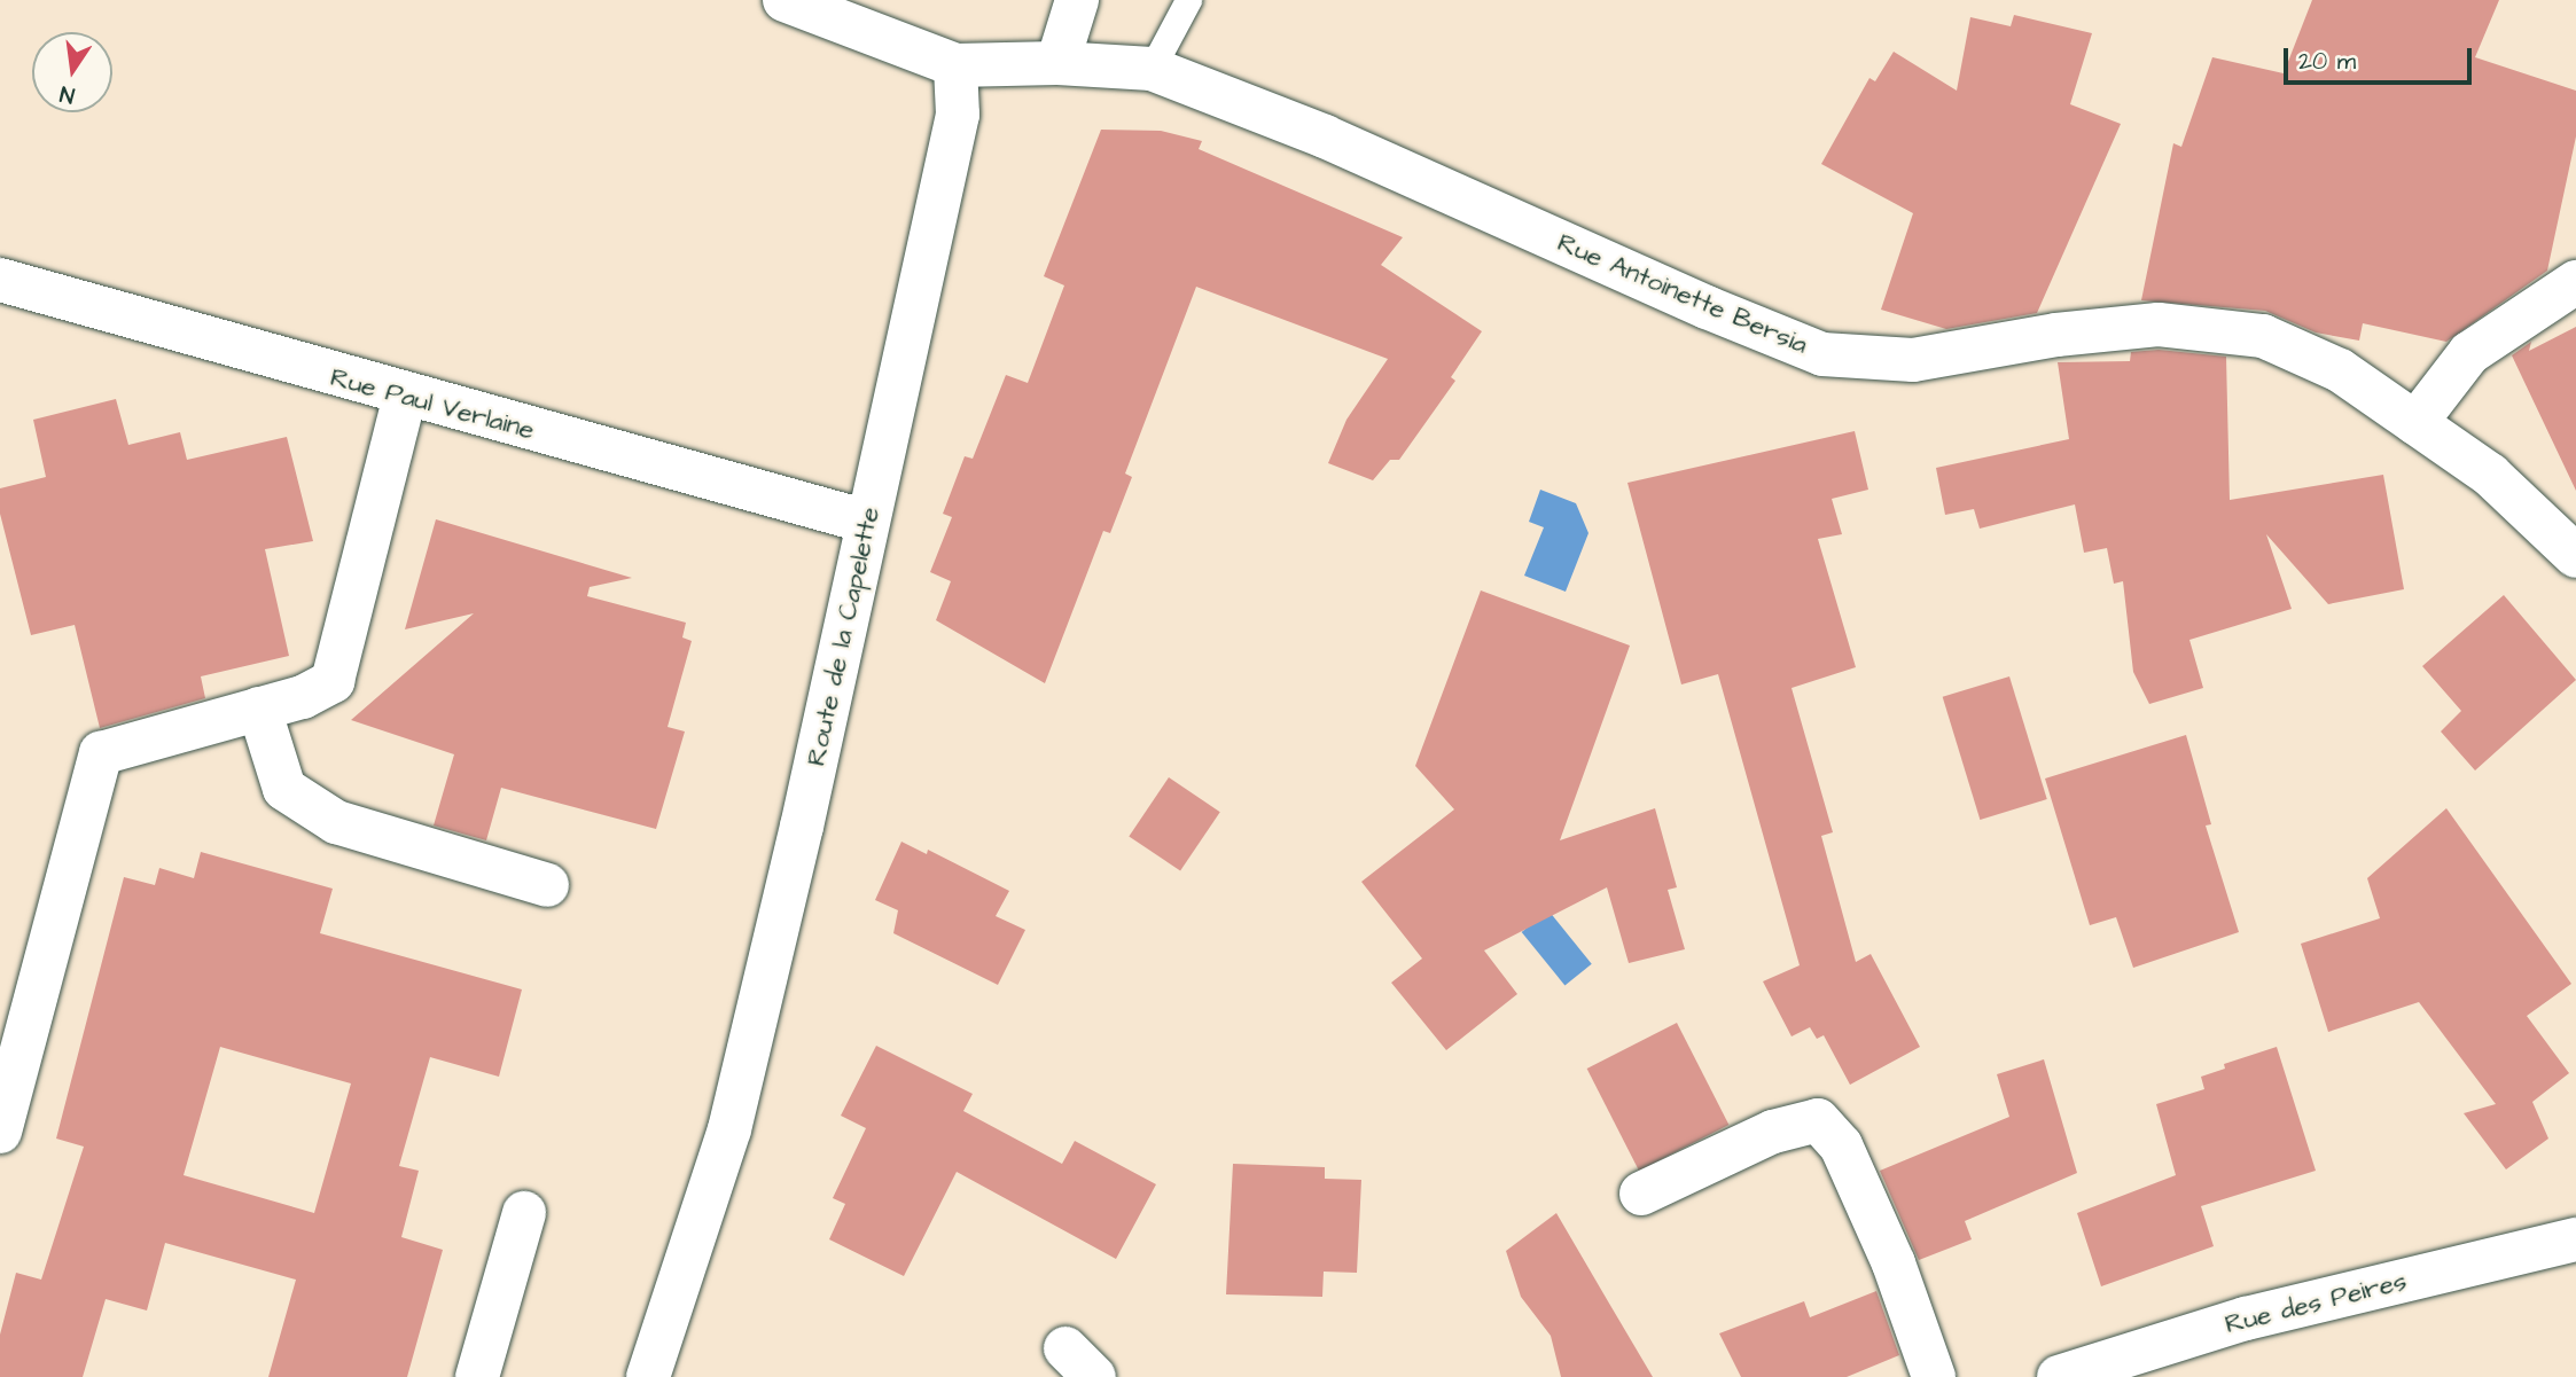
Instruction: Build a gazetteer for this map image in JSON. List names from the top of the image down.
{
  "streets": {
    "street": [
      "Rue Antoinette Bersia",
      "Rue Paul Verlaine",
      "Route de la Capelette",
      "Rue des Peires"
    ]
  },
  "crossings": [
    ["Rue Antoinette Bersia", "Route de la Capelette"],
    ["Rue Paul Verlaine", "Route de la Capelette"]
  ],
  "scale_bar": "20 m",
  "north": "bottom"
}
